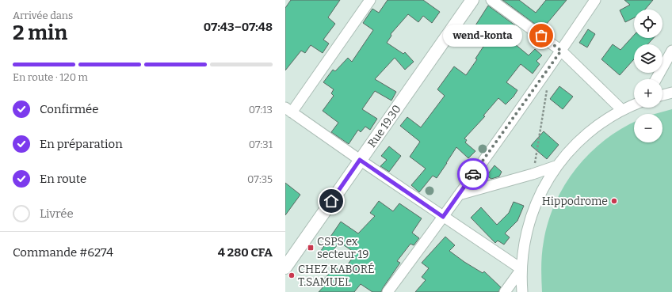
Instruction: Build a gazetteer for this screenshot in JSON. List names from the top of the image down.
{
  "streets": {
    "street": ["Rue 19.30"]
  },
  "places": {
    "other": ["wend-konta", "Hippodrome", "CHEZ KABORÉ T.SAMUEL"],
    "transit": ["CSPS ex secteur 19"]
  },
  "page": {
    "heading": ["2 min", "Arrivée dans", "07:43–07:48"],
    "panel": ["Commande #6274", "4 280 CFA"],
    "map_buttons": ["+", "−"],
    "bubble": "wend-konta",
    "bar": "En route · 120 m",
    "list": [
      ["Confirmée", "07:13"],
      ["En préparation", "07:31"],
      ["En route", "07:35"],
      "Livrée"
    ]
  }
}
